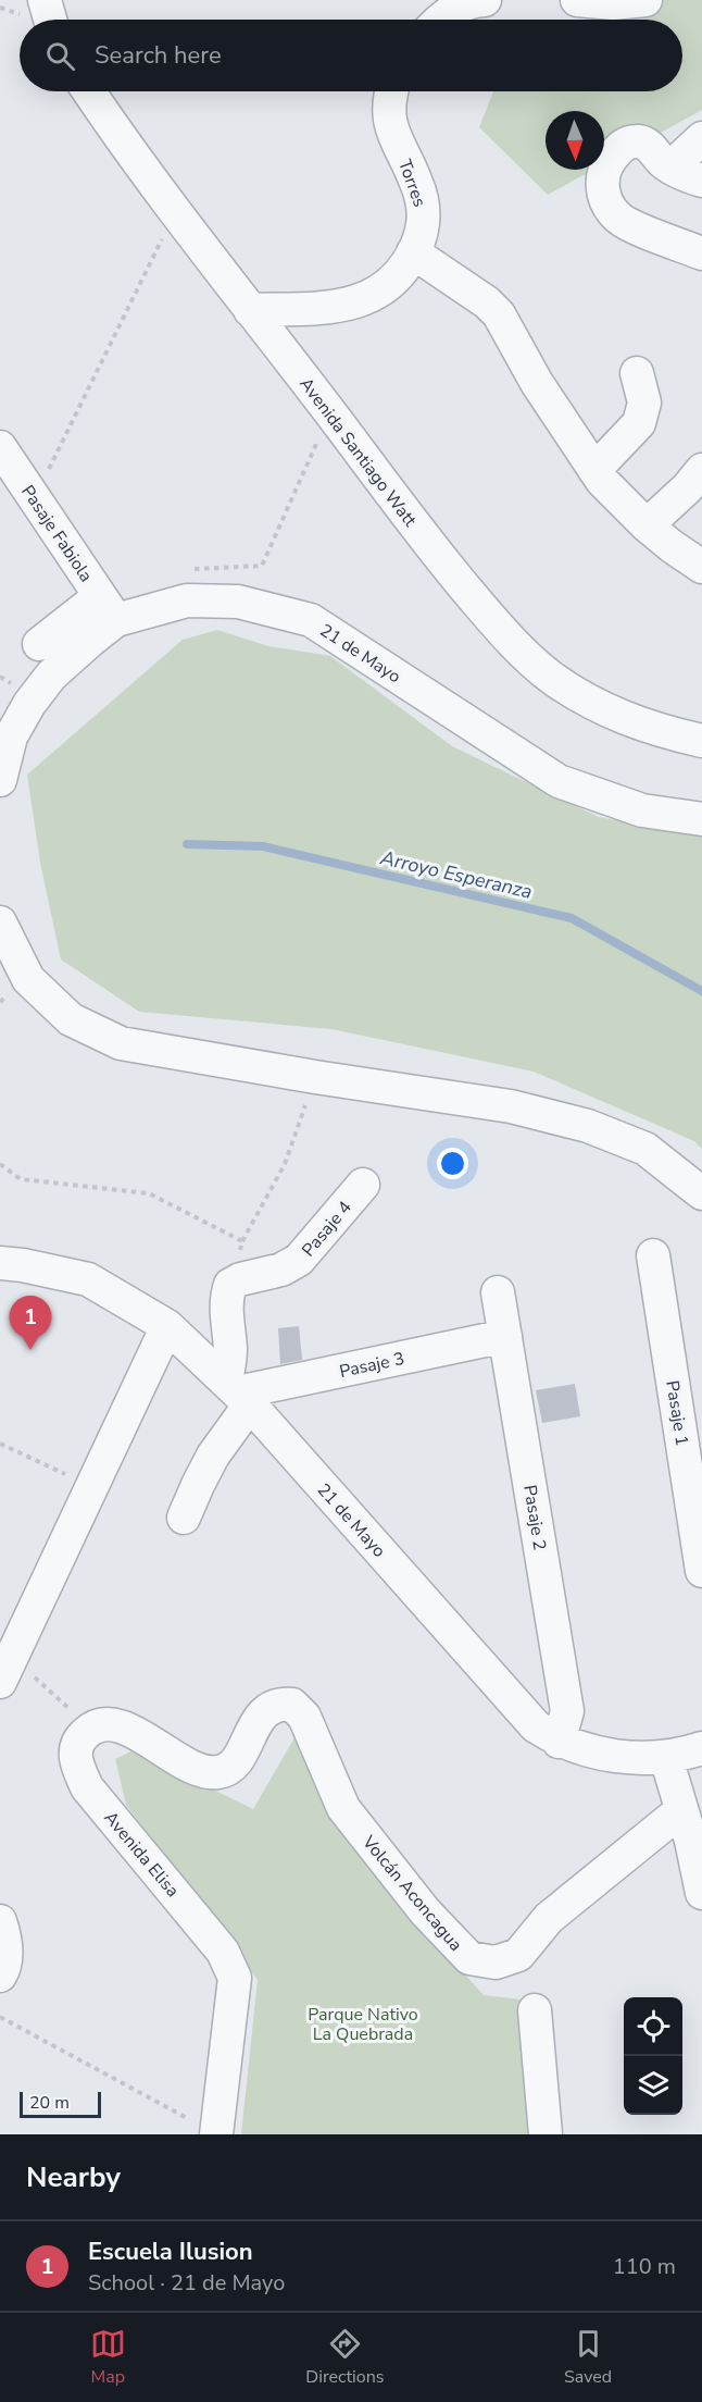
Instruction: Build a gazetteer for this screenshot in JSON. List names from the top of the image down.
{
  "streets": {
    "street": [
      "Torres",
      "Avenida Santiago Watt",
      "Pasaje Fabiola",
      "21 de Mayo",
      "Pasaje 4",
      "Pasaje 3",
      "Pasaje 1",
      "Pasaje 2",
      "Avenida Elisa",
      "Volcán Aconcagua"
    ]
  },
  "crossings": [
    ["Torres", "Avenida Santiago Watt"],
    ["Pasaje Fabiola", "21 de Mayo"],
    ["21 de Mayo", "Pasaje 3"],
    ["21 de Mayo", "Pasaje 2"],
    ["Pasaje 3", "Pasaje 2"],
    ["Avenida Elisa", "Volcán Aconcagua"]
  ],
  "water": ["Arroyo Esperanza"],
  "parks": ["Parque Nativo La Quebrada"],
  "scale_bar": "20 m",
  "north": "bottom",
  "page": {
    "search": "Search here",
    "pins": "1",
    "scale": "20 m",
    "heading": "Nearby",
    "list": [
      {
        "mark": "1",
        "name": "Escuela Ilusion",
        "note": "School · 21 de Mayo",
        "value": "110 m"
      }
    ],
    "nav": ["Map", "Directions", "Saved"]
  }
}
